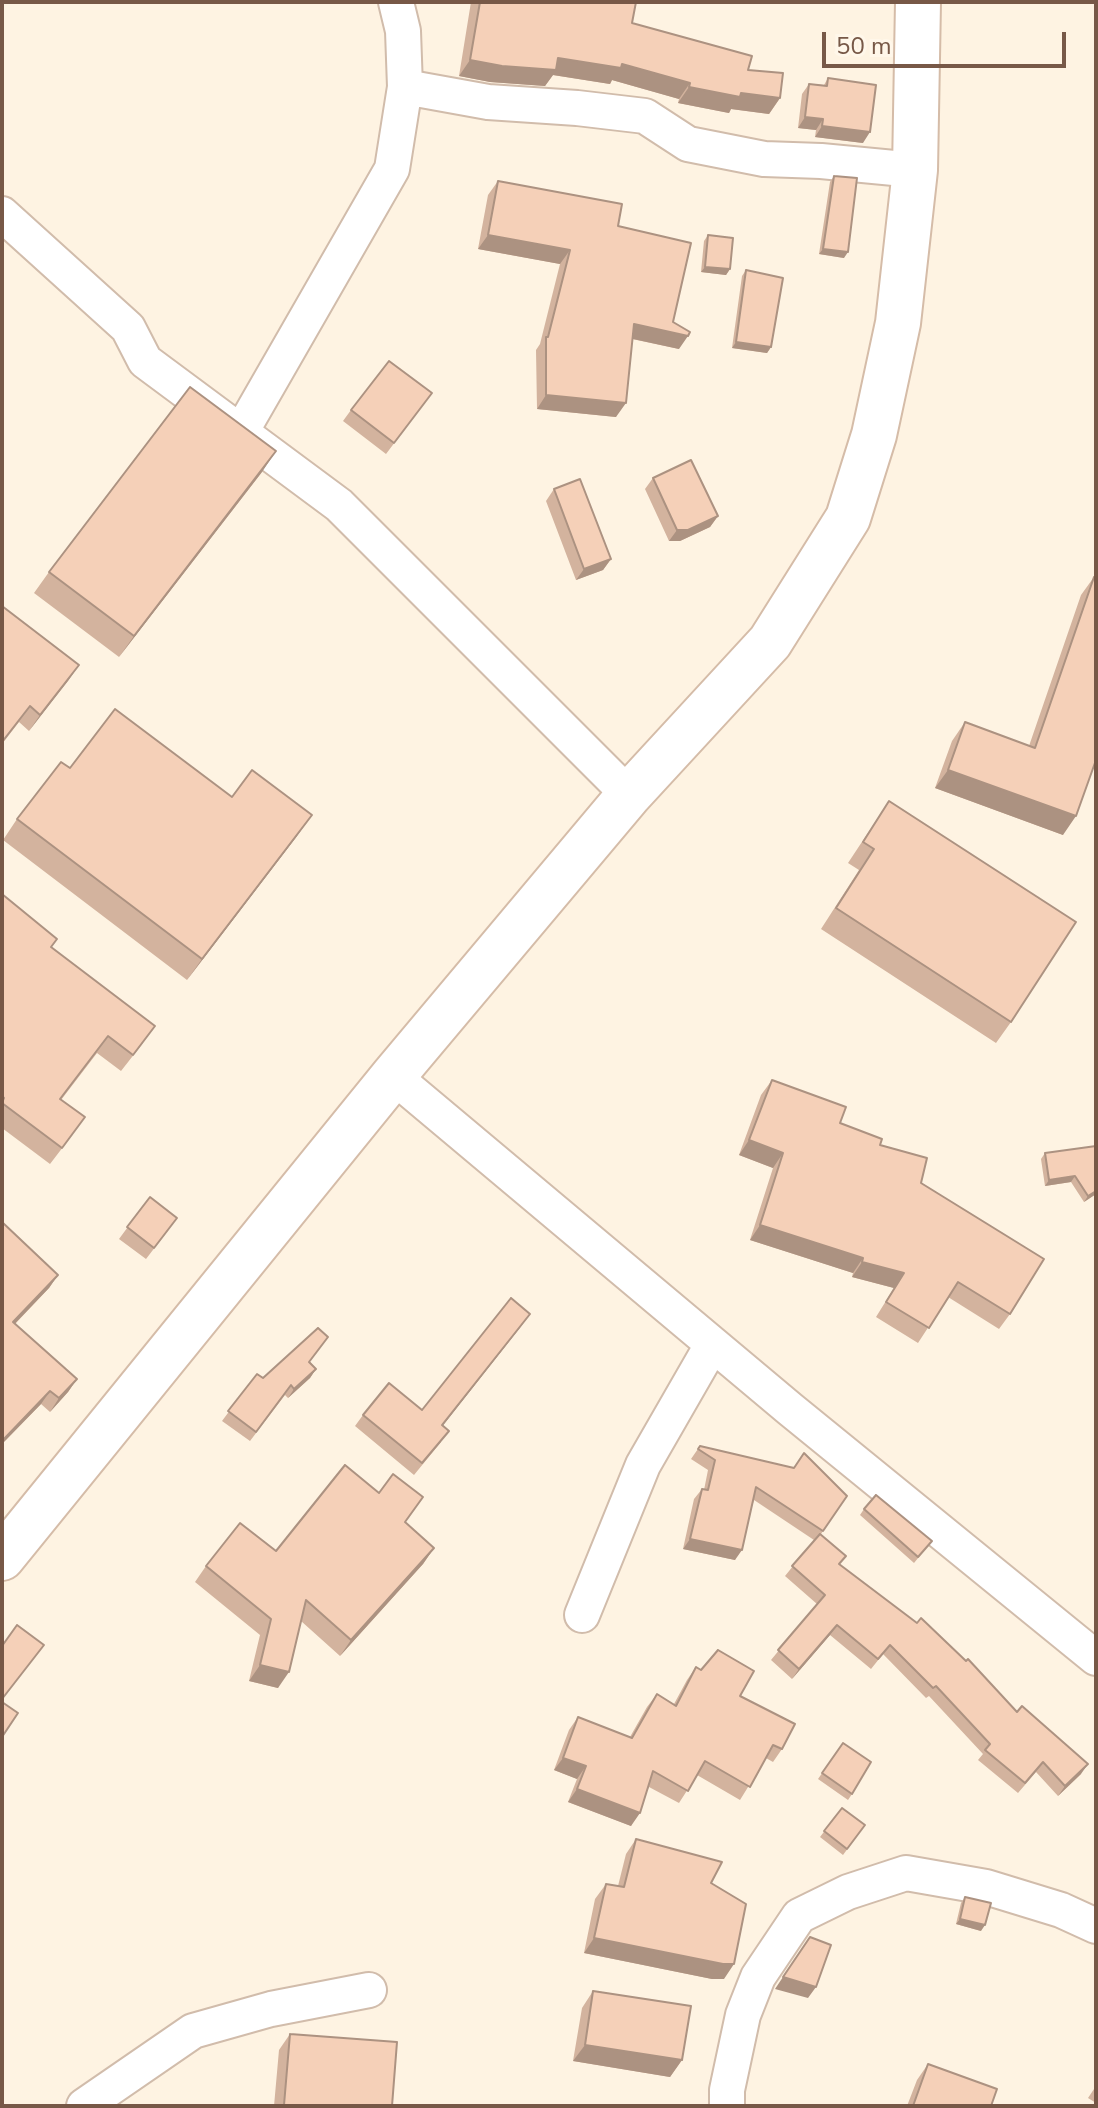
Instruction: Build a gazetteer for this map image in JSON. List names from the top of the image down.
{
  "scale_bar": "50 m"
}
